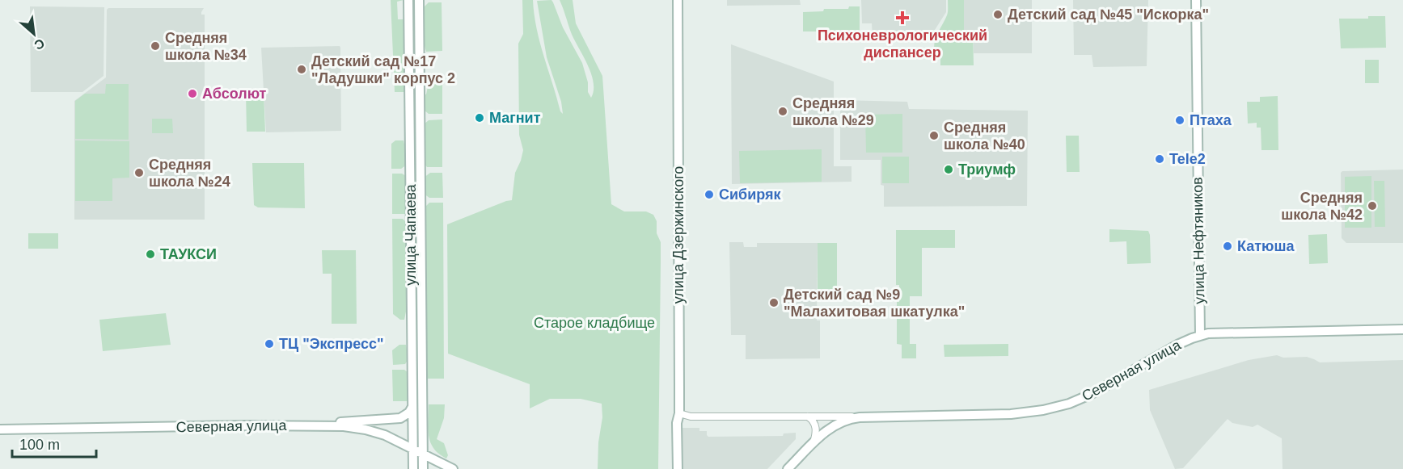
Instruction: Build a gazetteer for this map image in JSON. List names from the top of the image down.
{
  "streets": {
    "main road": [
      "улица Чапаева",
      "улица Дзержинского",
      "улица Нефтяников",
      "Северная улица"
    ]
  },
  "crossings": [
    ["улица Чапаева", "Северная улица"],
    ["улица Дзержинского", "Северная улица"],
    ["улица Нефтяников", "Северная улица"]
  ],
  "parks": ["Старое кладбище"],
  "places": {
    "other": [
      "Детский сад №45 \"Искорка\"",
      "Средняя школа №34",
      "Детский сад №17 \"Ладушки\" корпус 2",
      "Абсолют",
      "Средняя школа №29",
      "Магнит",
      "Птаха",
      "Средняя школа №40",
      "Tele2",
      "Триумф",
      "Средняя школа №24",
      "Сибиряк",
      "Средняя школа №42",
      "Катюша",
      "ТАУКСИ",
      "Детский сад №9 \"Малахитовая шкатулка\"",
      "ТЦ \"Экспресс\""
    ],
    "health": ["Психоневрологический диспансер"]
  },
  "scale_bar": "100 m",
  "north": "bottom right"
}
